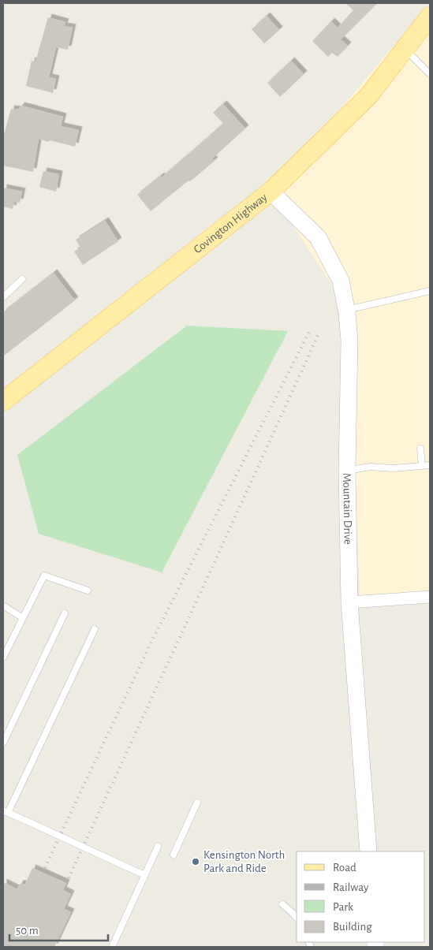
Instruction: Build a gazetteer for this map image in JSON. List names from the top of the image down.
{
  "streets": {
    "main road": ["Covington Highway", "Mountain Drive"]
  },
  "crossings": [
    ["Covington Highway", "Mountain Drive"]
  ],
  "places": ["Kensington North Park and Ride"],
  "legend": [
    "Road",
    "Railway",
    "Park",
    "Building"
  ],
  "scale_bar": "50 m"
}
